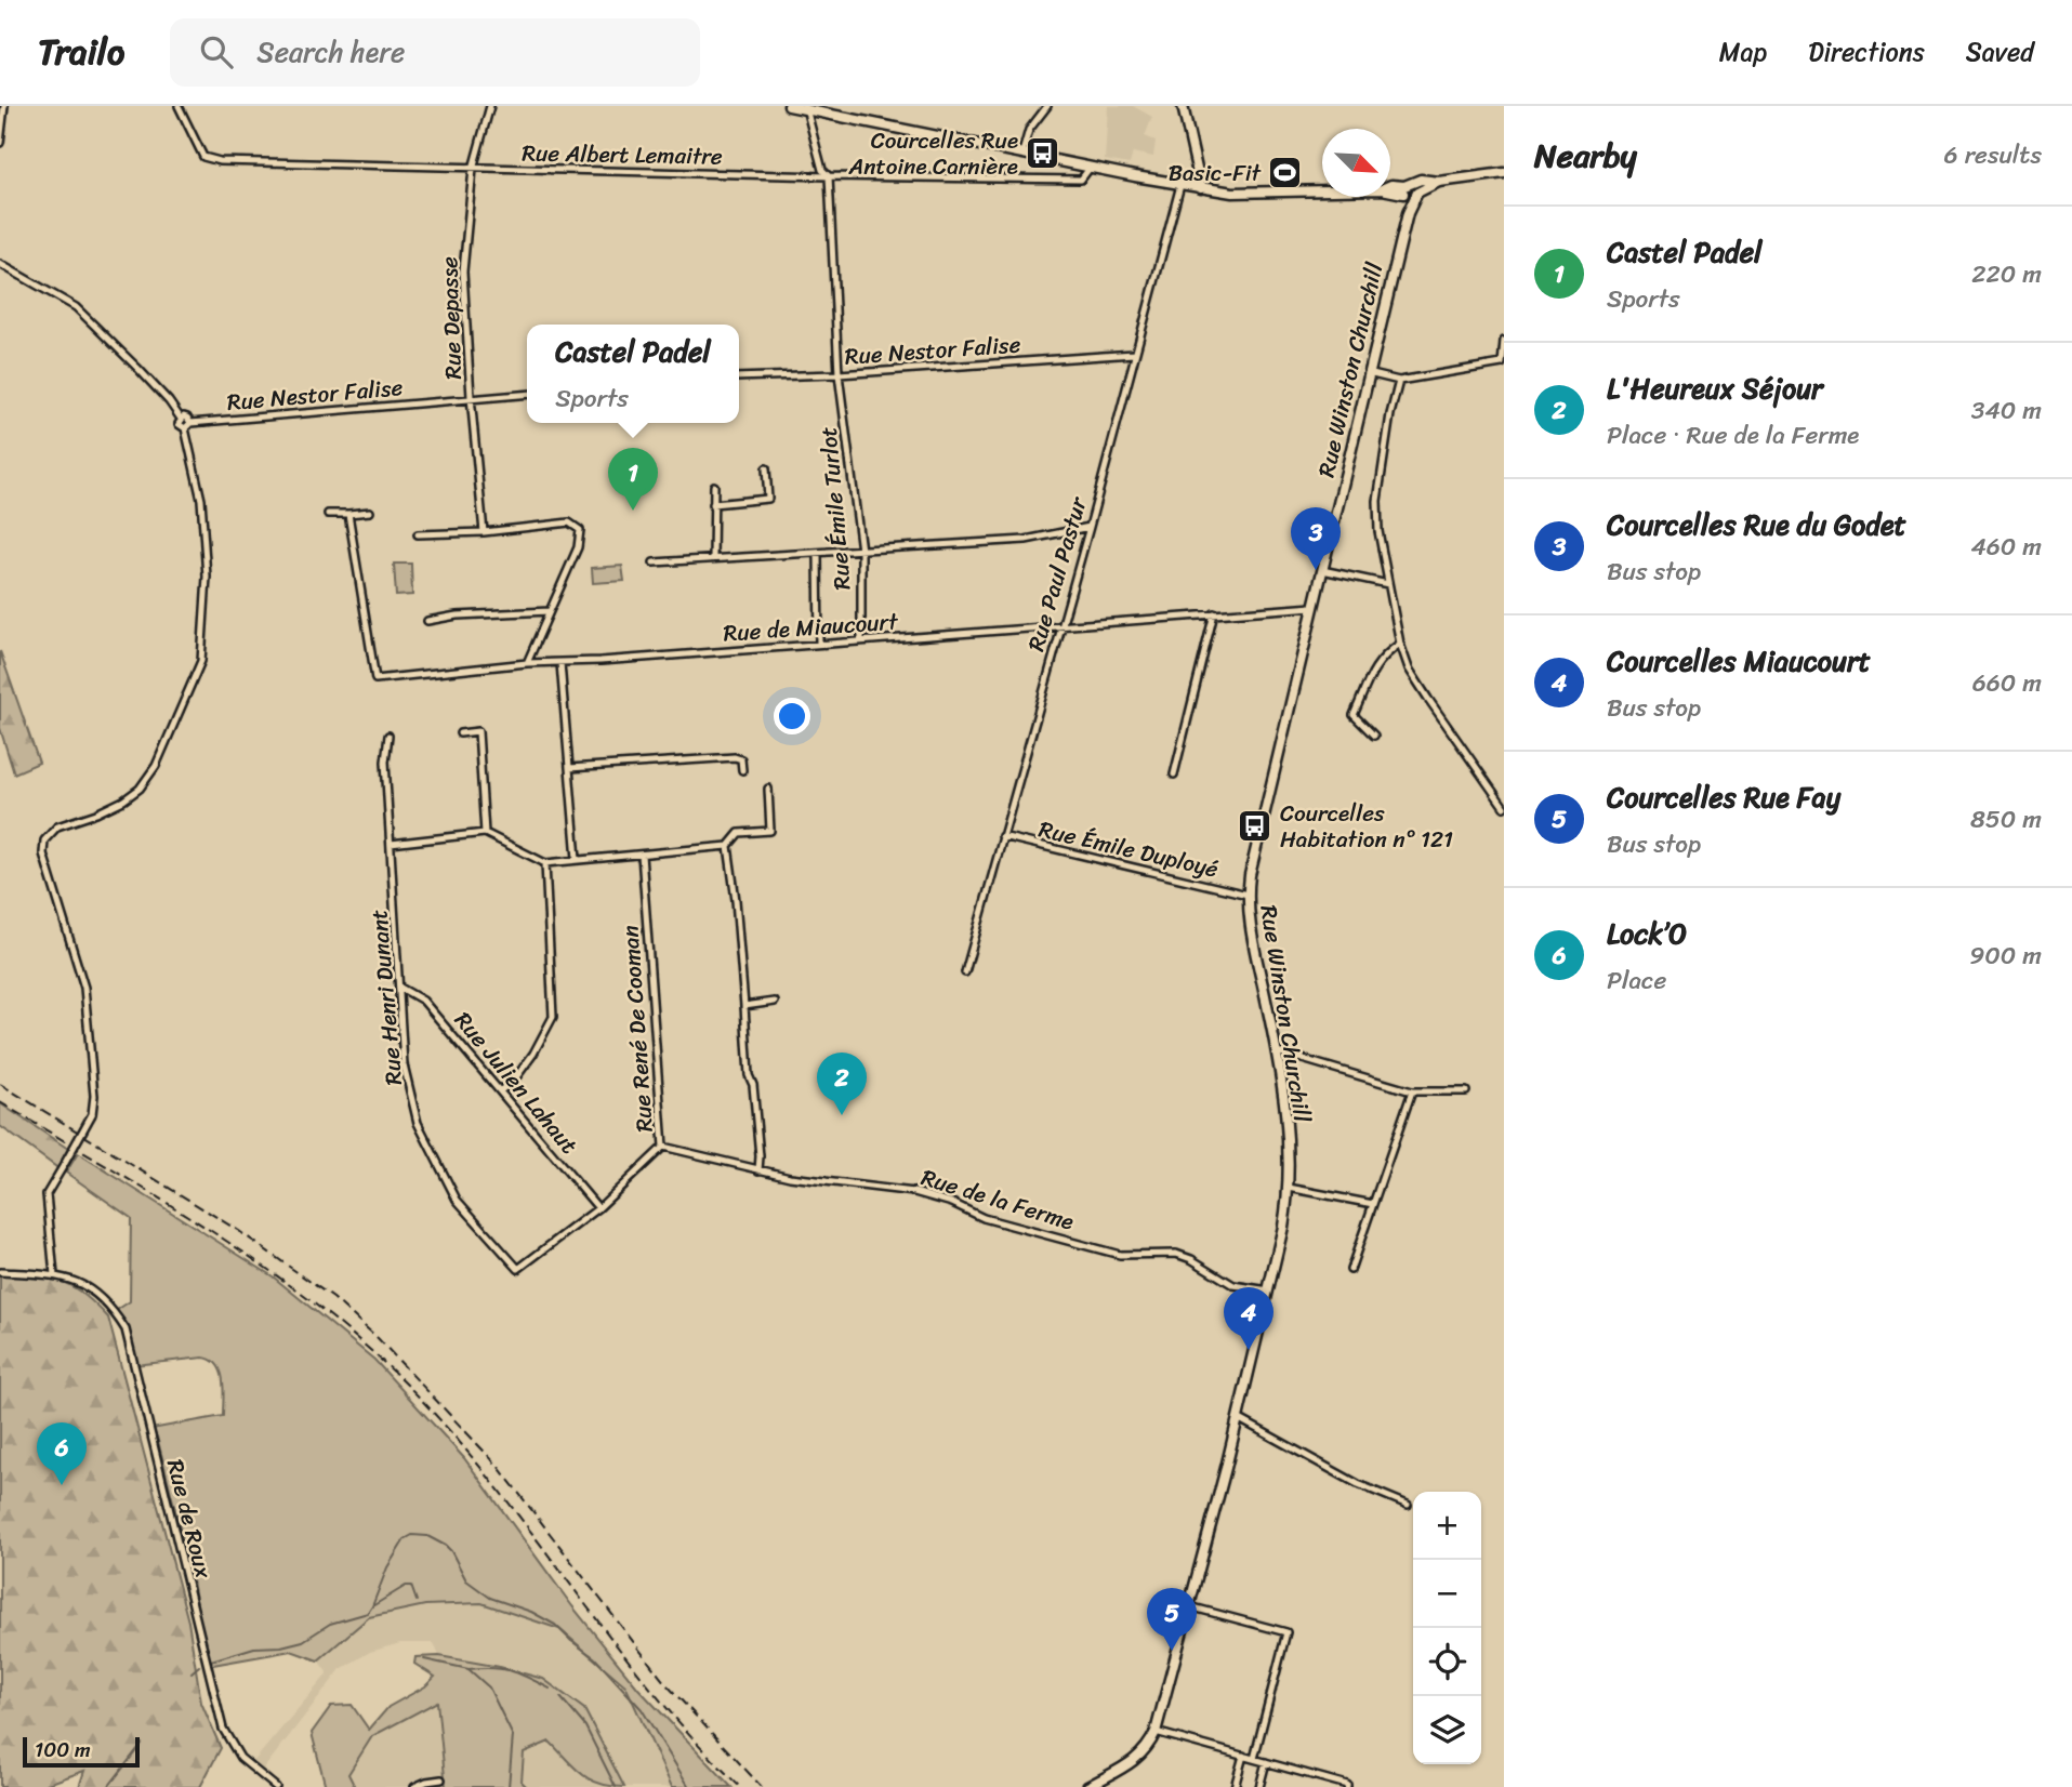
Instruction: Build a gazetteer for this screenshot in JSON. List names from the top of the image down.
{
  "streets": {
    "main road": ["Rue Winston Churchill"],
    "street": [
      "Rue Albert Lemaitre",
      "Rue Depasse",
      "Rue Nestor Falise",
      "Rue Émile Turlot",
      "Rue Paul Pastur",
      "Rue de Miaucourt",
      "Rue Émile Duployé",
      "Rue Henri Dunant",
      "Rue René De Cooman",
      "Rue Julien Lahaut",
      "Rue de la Ferme",
      "Rue de Roux"
    ]
  },
  "crossings": [
    ["Rue Albert Lemaitre", "Rue Depasse"],
    ["Rue Albert Lemaitre", "Rue Émile Turlot"],
    ["Rue Depasse", "Rue Nestor Falise"],
    ["Rue Nestor Falise", "Rue Émile Turlot"],
    ["Rue Nestor Falise", "Rue Paul Pastur"],
    ["Rue Winston Churchill", "Rue de Miaucourt"],
    ["Rue Winston Churchill", "Rue Émile Duployé"],
    ["Rue Winston Churchill", "Rue de la Ferme"],
    ["Rue Émile Turlot", "Rue de Miaucourt"],
    ["Rue Paul Pastur", "Rue de Miaucourt"],
    ["Rue Paul Pastur", "Rue Émile Duployé"],
    ["Rue Henri Dunant", "Rue René De Cooman"],
    ["Rue Henri Dunant", "Rue Julien Lahaut"],
    ["Rue René De Cooman", "Rue Julien Lahaut"],
    ["Rue René De Cooman", "Rue de la Ferme"]
  ],
  "places": {
    "bus stop": ["Courcelles Rue Antoine Carnière", "Courcelles Habitation n° 121"],
    "sports": ["Basic-Fit"]
  },
  "scale_bar": "100 m",
  "north": "bottom right",
  "page": {
    "header": "Trailo",
    "search": "Search here",
    "nav": ["Map", "Directions", "Saved"],
    "heading": ["Nearby", "6 results"],
    "list": [
      {
        "mark": "1",
        "name": "Castel Padel",
        "note": "Sports",
        "value": "220 m"
      },
      {
        "mark": "2",
        "name": "L'Heureux Séjour",
        "note": "Place · Rue de la Ferme",
        "value": "340 m"
      },
      {
        "mark": "3",
        "name": "Courcelles Rue du Godet",
        "note": "Bus stop",
        "value": "460 m"
      },
      {
        "mark": "4",
        "name": "Courcelles Miaucourt",
        "note": "Bus stop",
        "value": "660 m"
      },
      {
        "mark": "5",
        "name": "Courcelles Rue Fay",
        "note": "Bus stop",
        "value": "850 m"
      },
      {
        "mark": "6",
        "name": "Lock’O",
        "note": "Place",
        "value": "900 m"
      }
    ],
    "popup": ["Castel Padel", "Sports"],
    "pins": [
      "1",
      "3",
      "2",
      "4",
      "6",
      "5"
    ],
    "map_buttons": ["+", "−"],
    "scale": "100 m"
  }
}
